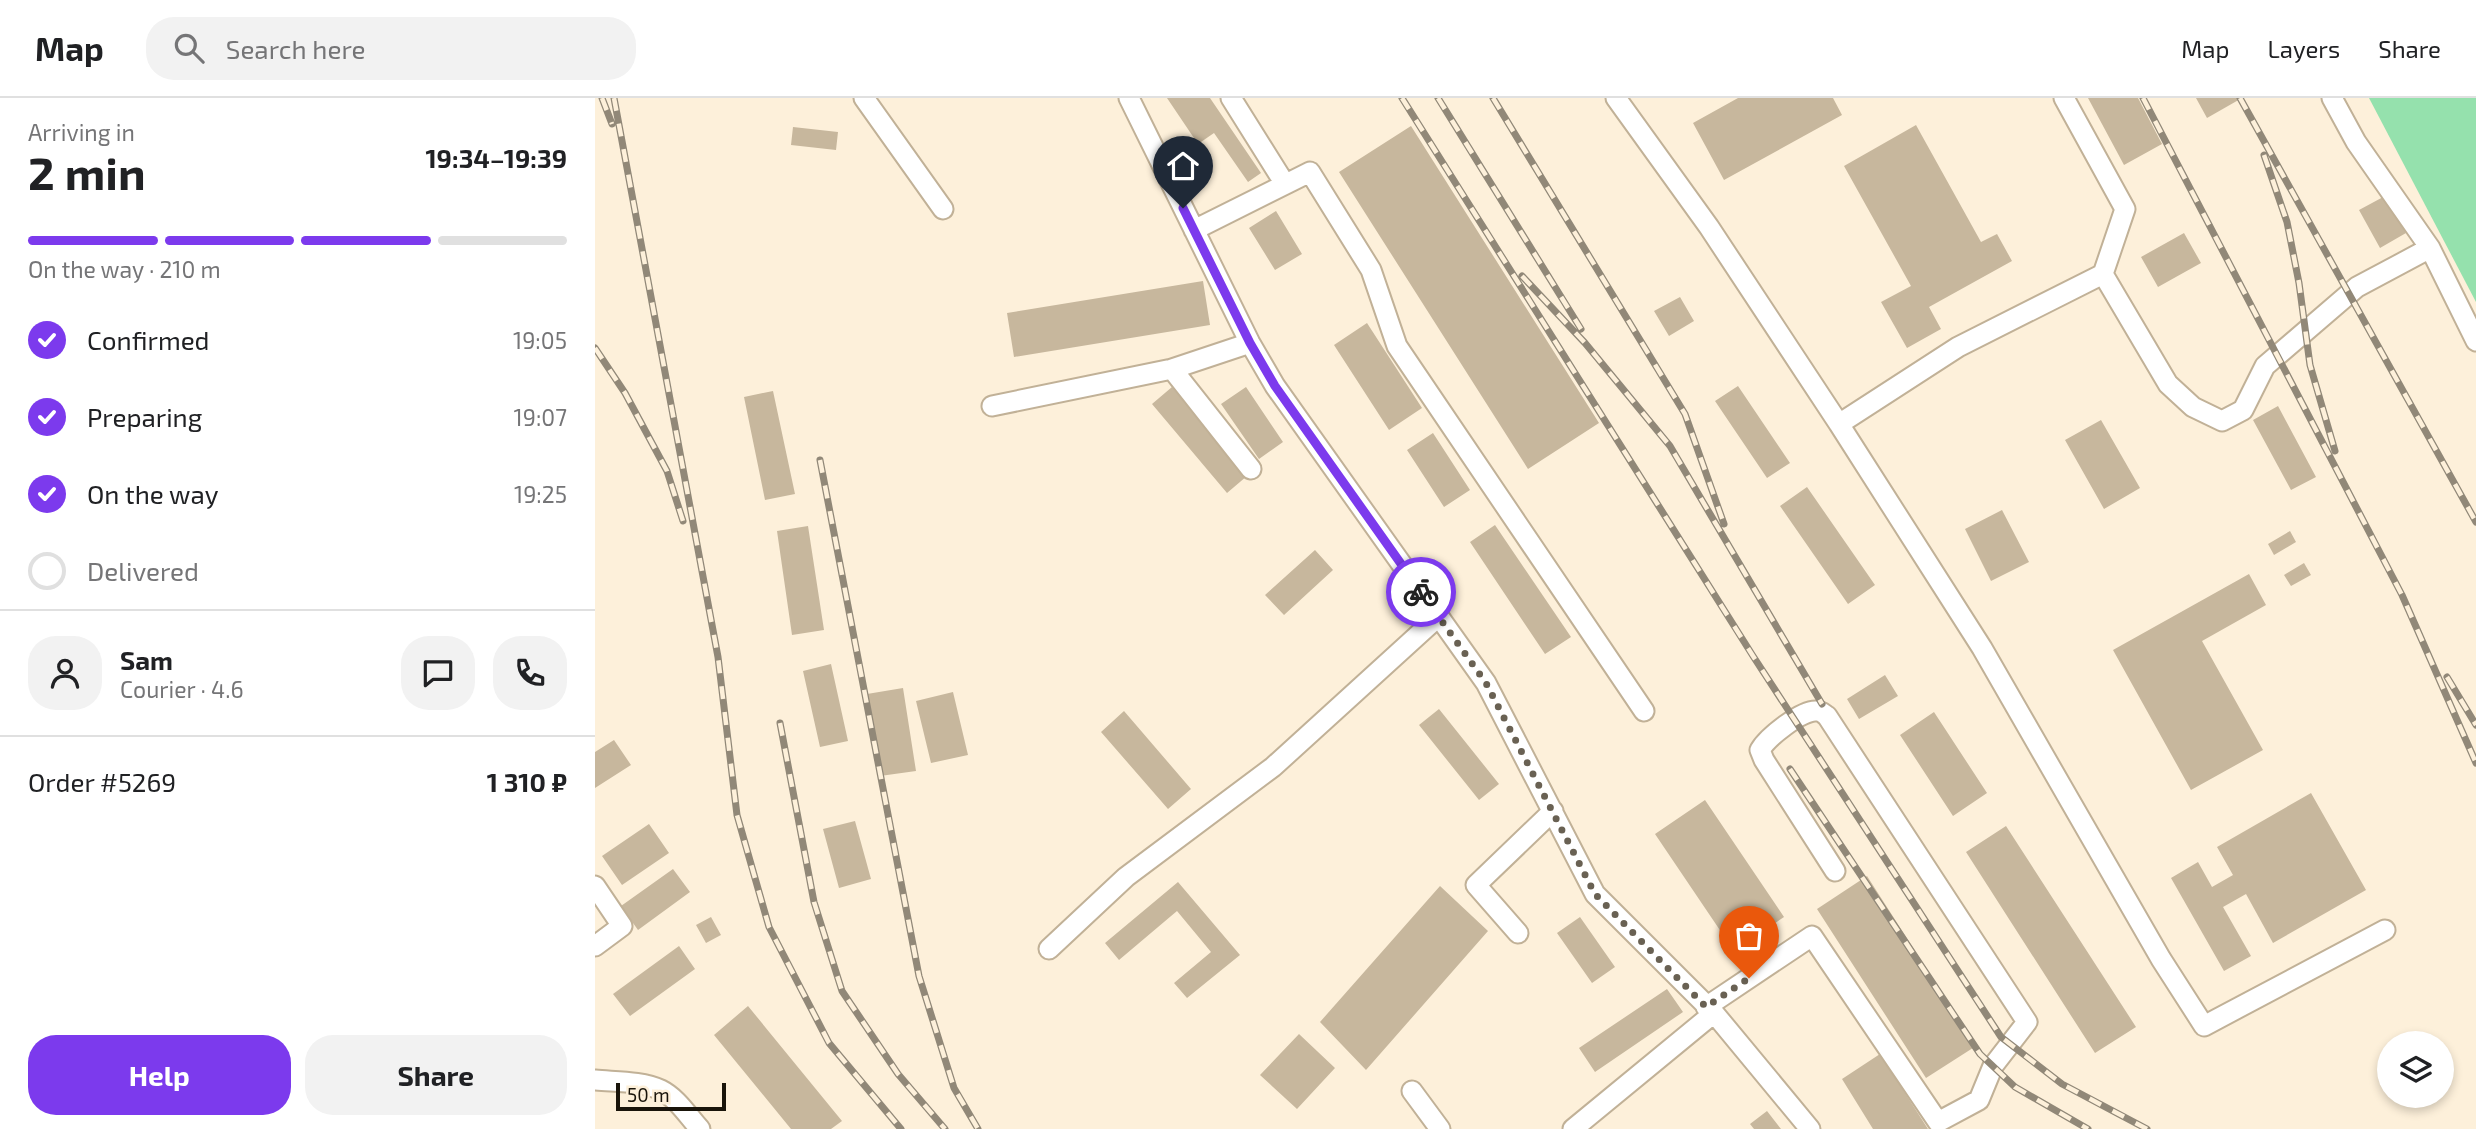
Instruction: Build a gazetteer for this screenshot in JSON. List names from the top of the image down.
{
  "scale_bar": "50 m",
  "page": {
    "header": "Map",
    "search": "Search here",
    "nav": ["Map", "Layers", "Share"],
    "heading": ["2 min", "Arriving in", "19:34–19:39"],
    "panel": [
      "Sam",
      "Courier · 4.6",
      "Order #5269",
      "1 310 ₽"
    ],
    "bar": "On the way · 210 m",
    "list": [
      ["Confirmed", "19:05"],
      ["Preparing", "19:07"],
      ["On the way", "19:25"],
      "Delivered"
    ],
    "buttons": ["Help", "Share"],
    "scale": "50 m"
  }
}
